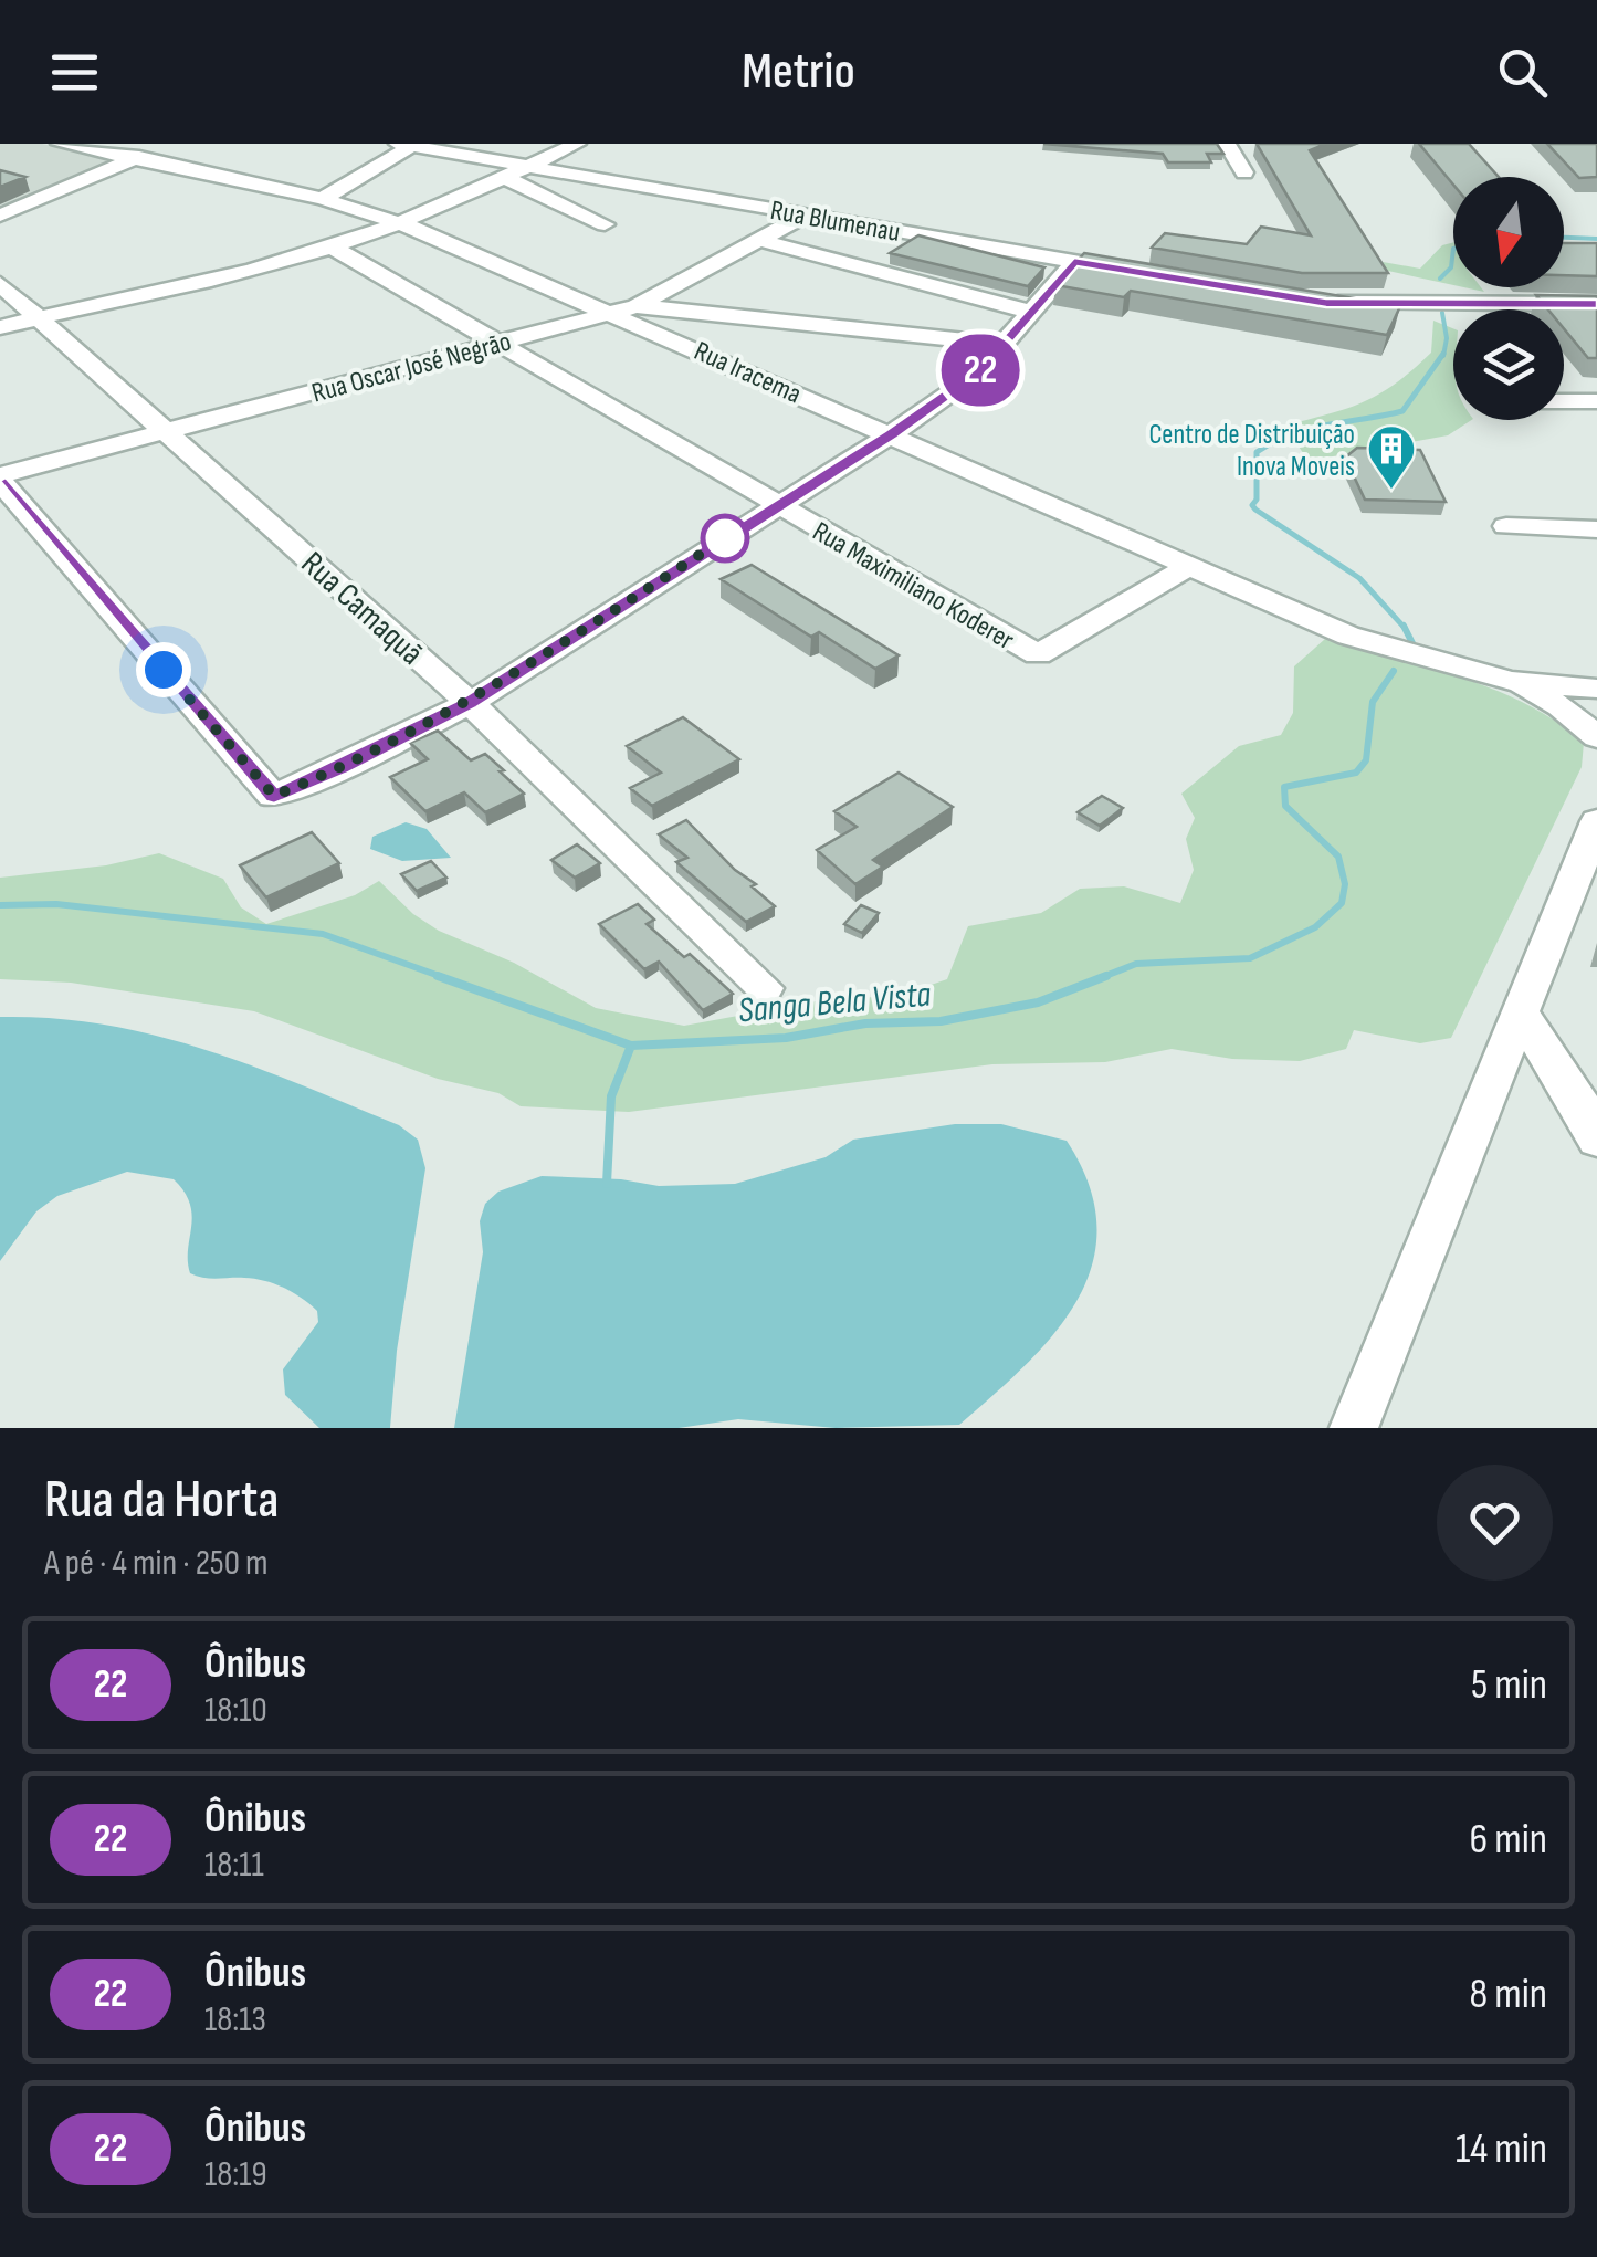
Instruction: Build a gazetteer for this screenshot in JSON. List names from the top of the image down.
{
  "streets": {
    "street": [
      "Rua Blumenau",
      "Rua Oscar José Negrão",
      "Rua Iracema",
      "Rua Maximiliano Koderer",
      "Rua Camaquã"
    ]
  },
  "crossings": [
    ["Rua Blumenau", "Rua Oscar José Negrão"],
    ["Rua Oscar José Negrão", "Rua Iracema"],
    ["Rua Oscar José Negrão", "Rua Maximiliano Koderer"],
    ["Rua Oscar José Negrão", "Rua Camaquã"],
    ["Rua Iracema", "Rua Maximiliano Koderer"]
  ],
  "water": ["Sanga Bela Vista"],
  "places": {
    "building": ["Centro de Distribuição Inova Moveis"]
  },
  "lines": ["bus line 22"],
  "north": "bottom",
  "page": {
    "header": "Metrio",
    "on_map": "22",
    "heading": ["Rua da Horta", "A pé · 4 min · 250 m"],
    "list": [
      {
        "mark": "22",
        "name": "Ônibus",
        "note": "18:10",
        "value": "5 min"
      },
      {
        "mark": "22",
        "name": "Ônibus",
        "note": "18:11",
        "value": "6 min"
      },
      {
        "mark": "22",
        "name": "Ônibus",
        "note": "18:13",
        "value": "8 min"
      },
      {
        "mark": "22",
        "name": "Ônibus",
        "note": "18:19",
        "value": "14 min"
      }
    ]
  }
}
